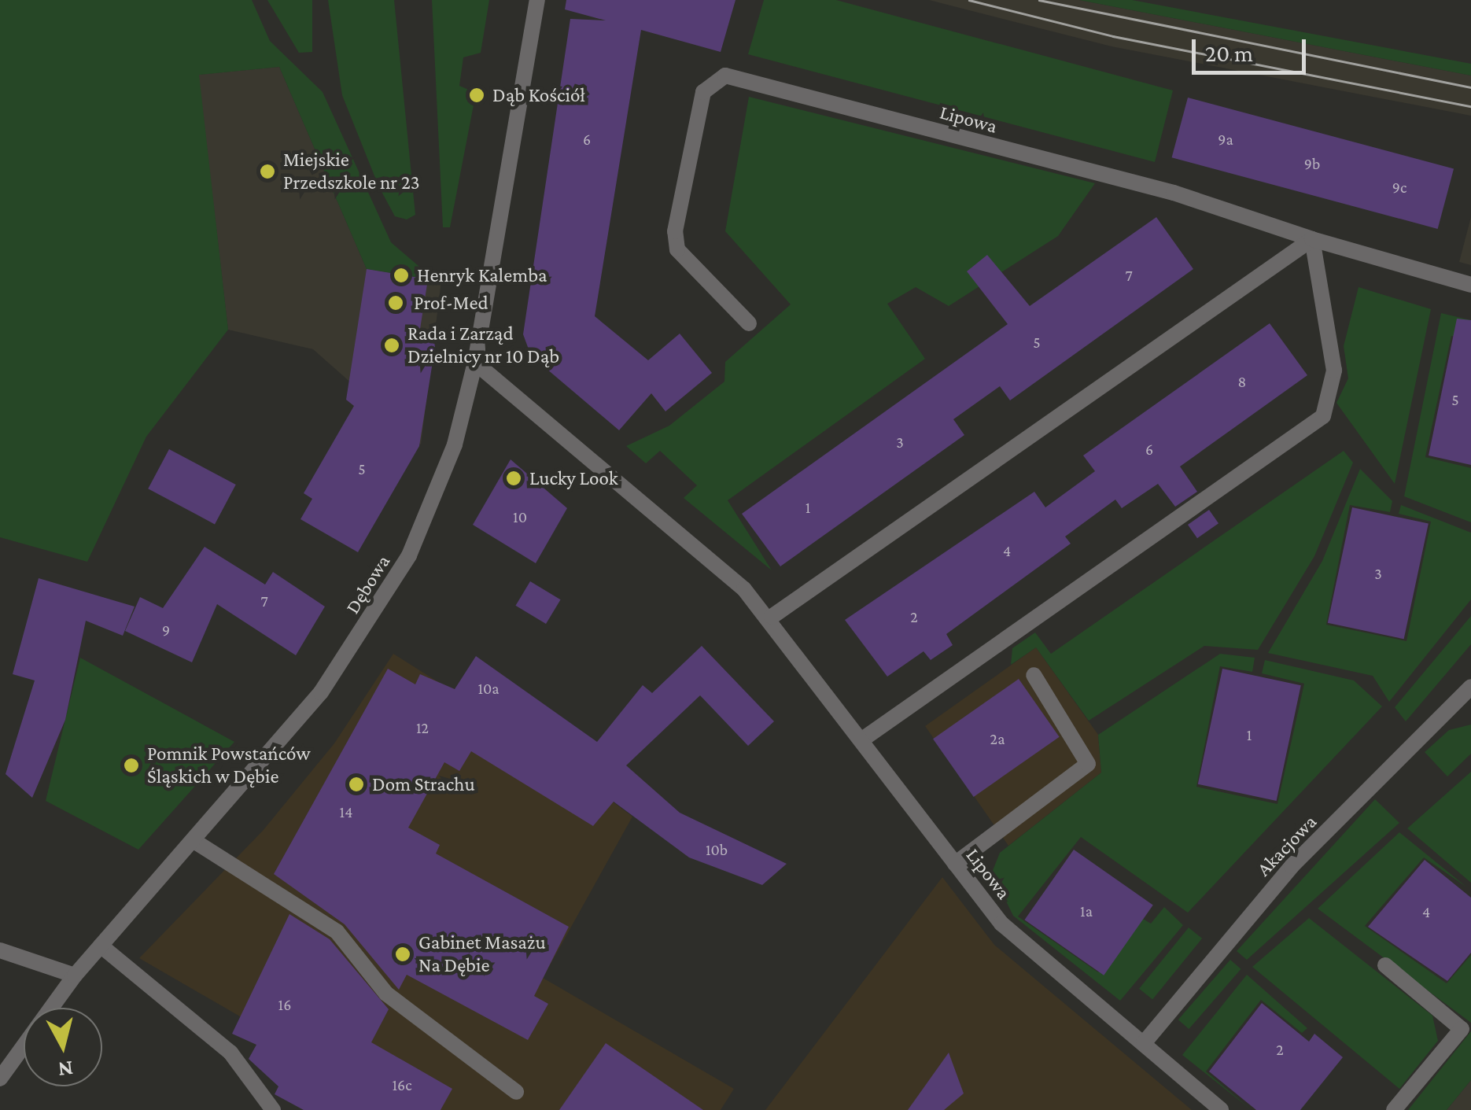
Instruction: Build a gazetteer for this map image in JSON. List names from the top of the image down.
{
  "streets": {
    "street": ["Lipowa", "Dębowa", "Akacjowa"]
  },
  "crossings": [
    ["Lipowa", "Dębowa"],
    ["Lipowa", "Akacjowa"]
  ],
  "places": [
    "Dąb Kościół",
    "Miejskie Przedszkole nr 23",
    "Henryk Kalemba",
    "Prof-Med",
    "Rada i Zarząd Dzielnicy nr 10 Dąb",
    "Lucky Look",
    "Pomnik Powstańców Śląskich w Dębie",
    "Dom Strachu",
    "Gabinet Masażu Na Dębie"
  ],
  "house_numbers": [
    "6",
    "9a",
    "9b",
    "9c",
    "7",
    "5",
    "8",
    "5",
    "3",
    "6",
    "5",
    "1",
    "10",
    "4",
    "3",
    "7",
    "2",
    "9",
    "10a",
    "12",
    "1",
    "2a",
    "14",
    "10b",
    "1a",
    "4",
    "16",
    "2",
    "16c"
  ],
  "scale_bar": "20 m",
  "north": "bottom"
}
